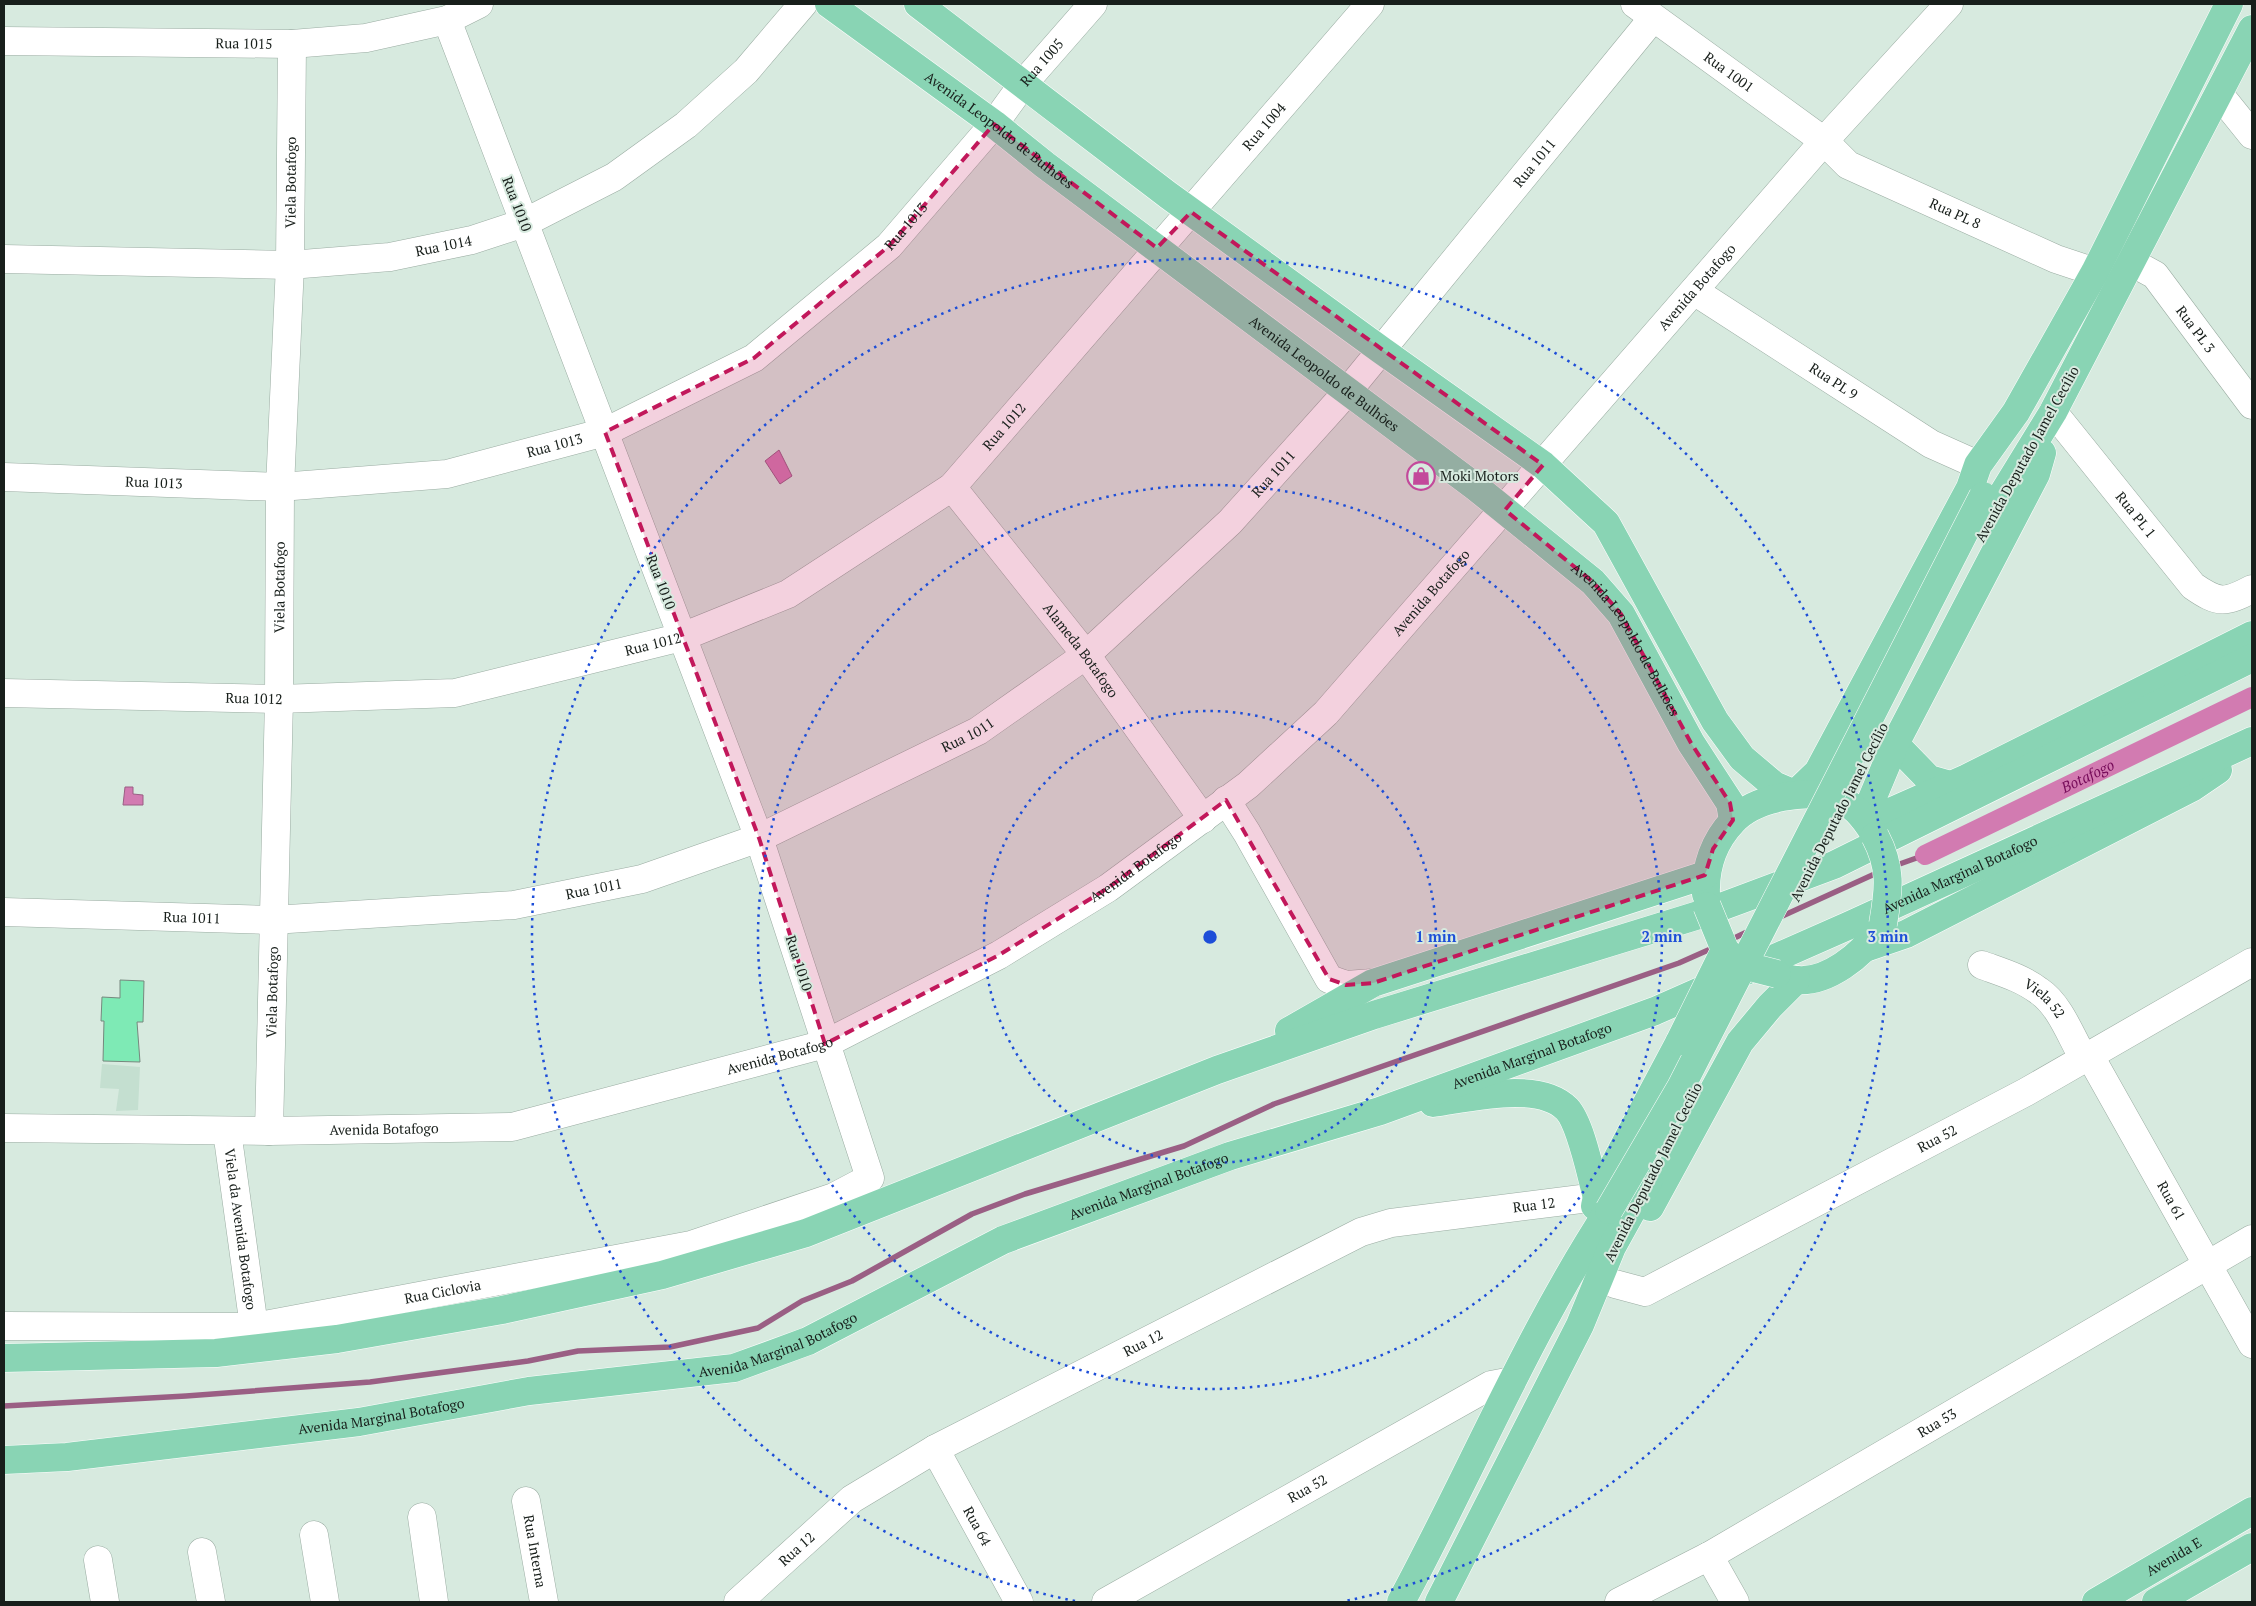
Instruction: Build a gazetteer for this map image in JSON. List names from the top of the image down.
{
  "streets": {
    "main road": [
      "Avenida Leopoldo de Bulhões",
      "Avenida Deputado Jamel Cecílio",
      "Avenida Marginal Botafogo",
      "Avenida E"
    ],
    "street": [
      "Rua 1015",
      "Rua 1005",
      "Rua 1001",
      "Rua 1004",
      "Rua 1011",
      "Viela Botafogo",
      "Rua 1010",
      "Rua PL 8",
      "Rua 1013",
      "Rua 1014",
      "Avenida Botafogo",
      "Rua PL 3",
      "Rua PL 9",
      "Rua 1012",
      "Rua PL 1",
      "Alameda Botafogo",
      "Viela 52",
      "Rua 52",
      "Rua 61",
      "Rua 12",
      "Viela da Avenida Botafogo",
      "Rua Ciclovia",
      "Rua 53",
      "Rua 64",
      "Rua Interna"
    ]
  },
  "crossings": [
    ["Rua 1015", "Viela Botafogo"],
    ["Rua 1015", "Rua 1010"],
    ["Rua 1005", "Avenida Leopoldo de Bulhões"],
    ["Rua 1005", "Rua 1013"],
    ["Rua 1001", "Rua 1011"],
    ["Rua 1001", "Rua PL 8"],
    ["Rua 1001", "Avenida Botafogo"],
    ["Rua 1004", "Avenida Leopoldo de Bulhões"],
    ["Rua 1004", "Rua 1012"],
    ["Avenida Leopoldo de Bulhões", "Rua 1011"],
    ["Avenida Leopoldo de Bulhões", "Rua 1013"],
    ["Avenida Leopoldo de Bulhões", "Avenida Botafogo"],
    ["Avenida Leopoldo de Bulhões", "Rua 1012"],
    ["Rua 1011", "Viela Botafogo"],
    ["Rua 1011", "Rua 1010"],
    ["Rua 1011", "Alameda Botafogo"],
    ["Viela Botafogo", "Rua 1013"],
    ["Viela Botafogo", "Rua 1014"],
    ["Viela Botafogo", "Avenida Botafogo"],
    ["Viela Botafogo", "Rua 1012"],
    ["Rua 1010", "Rua 1013"],
    ["Rua 1010", "Rua 1014"],
    ["Rua 1010", "Avenida Botafogo"],
    ["Rua 1010", "Rua 1012"],
    ["Rua 1010", "Rua Ciclovia"],
    ["Rua PL 8", "Avenida Botafogo"],
    ["Rua PL 8", "Avenida Deputado Jamel Cecílio"],
    ["Avenida Botafogo", "Rua PL 9"],
    ["Avenida Botafogo", "Alameda Botafogo"],
    ["Avenida Botafogo", "Viela da Avenida Botafogo"],
    ["Rua PL 3", "Avenida Deputado Jamel Cecílio"],
    ["Rua PL 9", "Avenida Deputado Jamel Cecílio"],
    ["Rua 1012", "Alameda Botafogo"],
    ["Avenida Deputado Jamel Cecílio", "Rua PL 1"],
    ["Avenida Deputado Jamel Cecílio", "Rua 52"],
    ["Avenida Deputado Jamel Cecílio", "Rua 12"],
    ["Viela 52", "Rua 52"],
    ["Viela 52", "Rua 61"],
    ["Rua 52", "Rua 61"],
    ["Rua 61", "Rua 53"],
    ["Rua 12", "Rua 64"],
    ["Viela da Avenida Botafogo", "Rua Ciclovia"]
  ],
  "water": ["Botafogo"],
  "places": {
    "shop": ["Moki Motors"]
  },
  "rings": ["1 min", "2 min", "3 min"]
}
